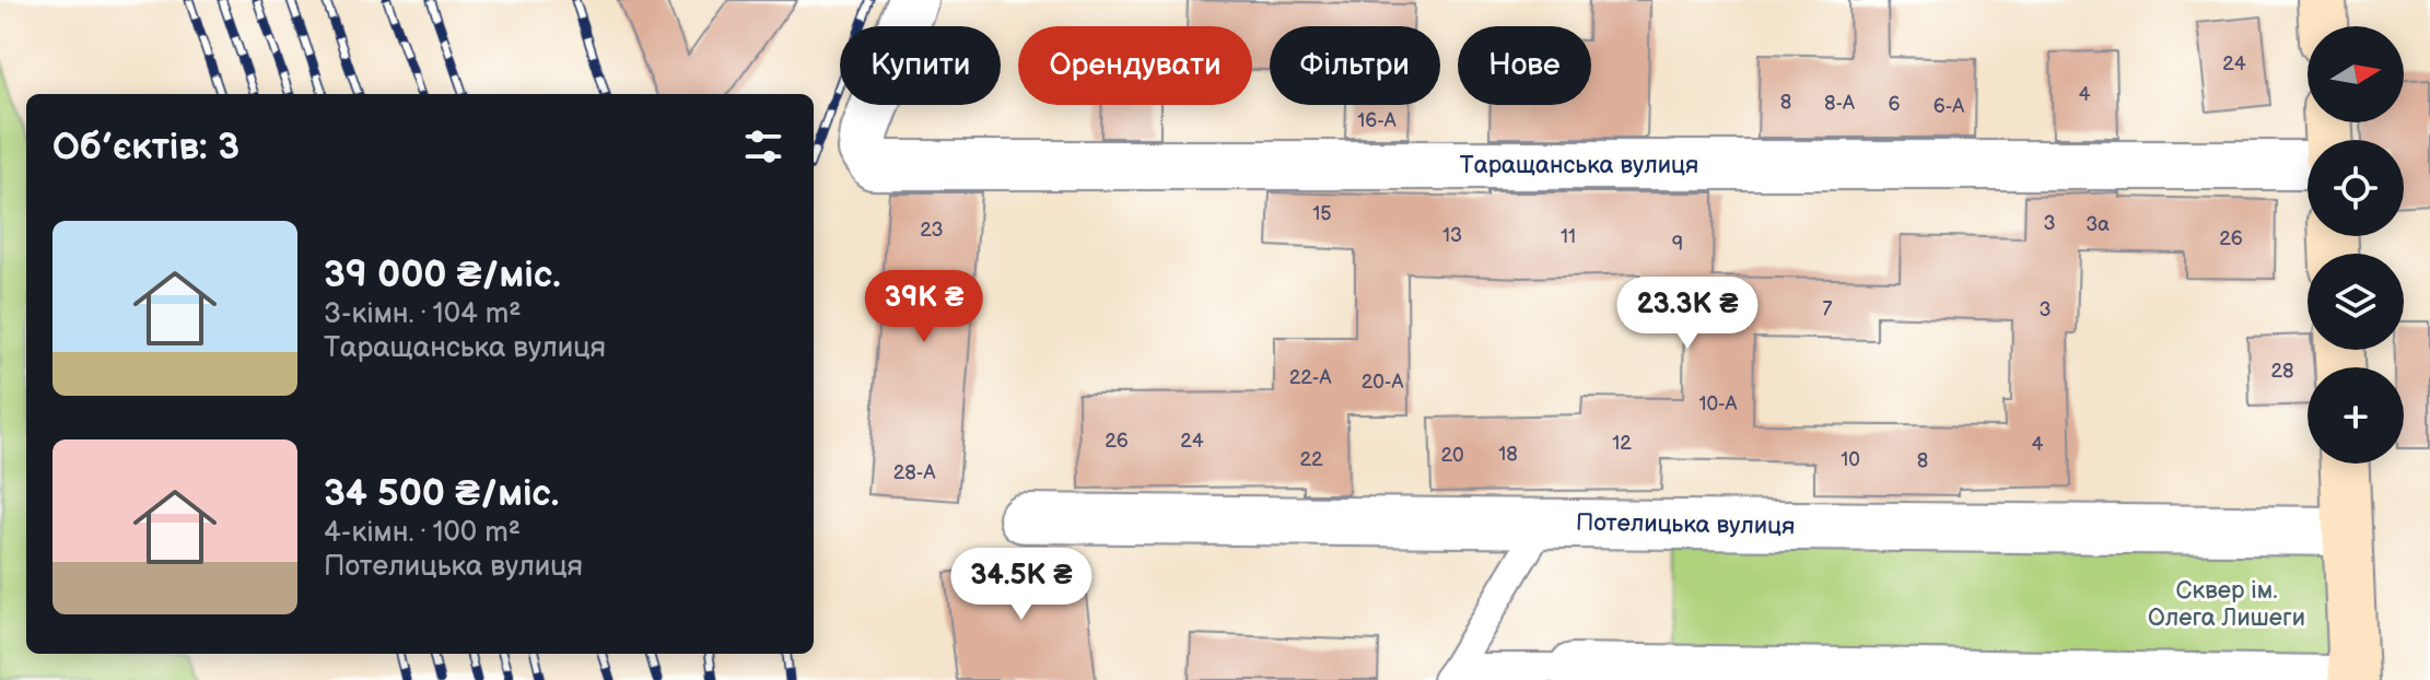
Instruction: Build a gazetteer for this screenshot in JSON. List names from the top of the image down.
{
  "streets": {
    "street": ["Таращанська вулиця", "Потелицька вулиця"]
  },
  "parks": ["Сквер ім. Олега Лишеги"],
  "house_numbers": [
    "24",
    "4",
    "8",
    "8-А",
    "6",
    "6-А",
    "16-А",
    "15",
    "3",
    "3а",
    "23",
    "13",
    "11",
    "26",
    "9",
    "7",
    "3",
    "28",
    "22-А",
    "20-А",
    "10-А",
    "26",
    "24",
    "12",
    "4",
    "18",
    "20",
    "22",
    "10",
    "8",
    "28-А"
  ],
  "north": "right",
  "page": {
    "map_buttons": "+",
    "chip": [
      "Купити",
      "Орендувати",
      "Фільтри",
      "Нове"
    ],
    "heading": "Об’єктів: 3",
    "list": [
      {
        "name": "39 000 ₴/міс.",
        "note": "3-кімн. · 104 m² · Таращанська вулиця"
      },
      {
        "name": "34 500 ₴/міс.",
        "note": "4-кімн. · 100 m² · Потелицька вулиця"
      }
    ],
    "price": ["39K ₴", "23.3K ₴", "34.5K ₴"]
  }
}
